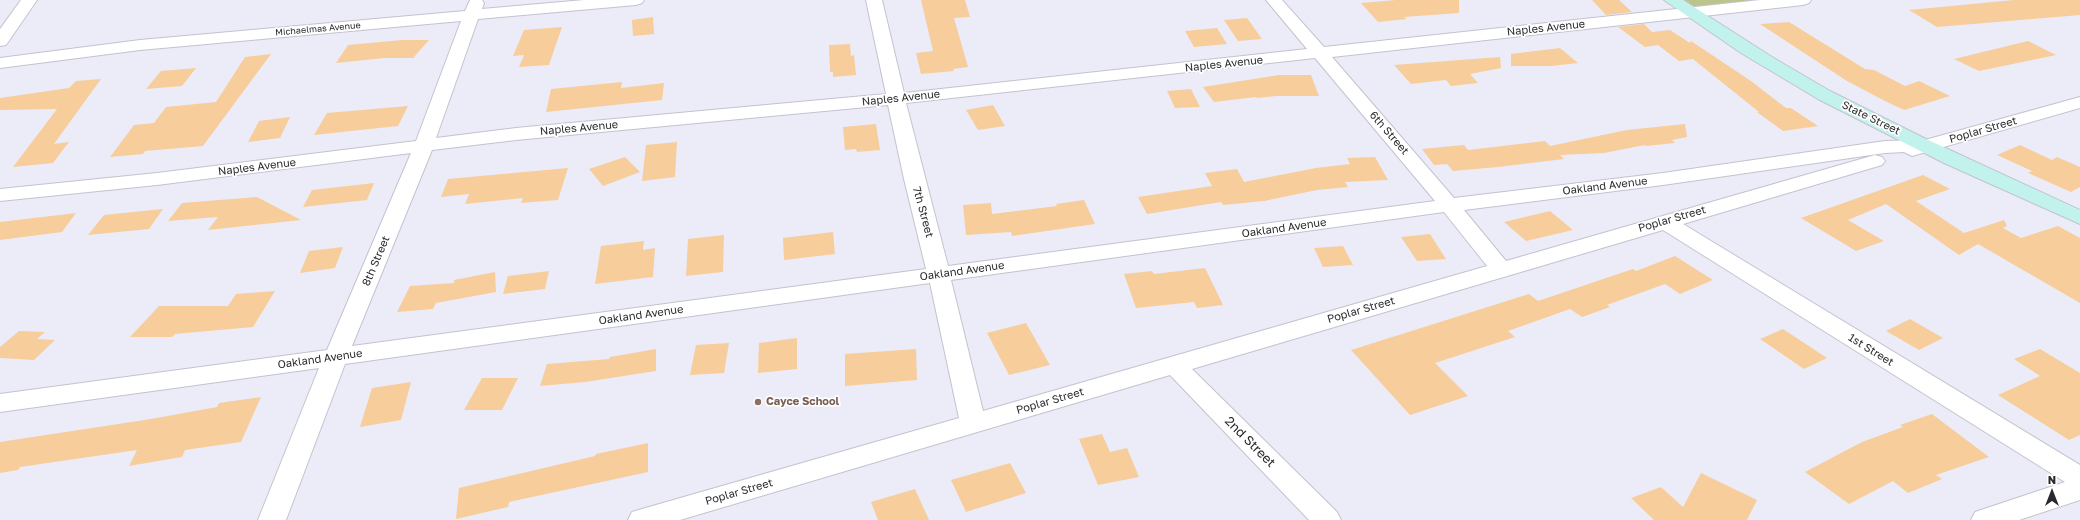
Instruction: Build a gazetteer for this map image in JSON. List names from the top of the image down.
{
  "streets": {
    "main road": ["State Street"],
    "street": [
      "Naples Avenue",
      "Michaelmas Avenue",
      "Poplar Street",
      "6th Street",
      "Oakland Avenue",
      "7th Street",
      "8th Street",
      "1st Street",
      "2nd Street"
    ]
  },
  "crossings": [
    ["Naples Avenue", "State Street"],
    ["Naples Avenue", "6th Street"],
    ["Naples Avenue", "7th Street"],
    ["Naples Avenue", "8th Street"],
    ["Michaelmas Avenue", "8th Street"],
    ["State Street", "Poplar Street"],
    ["State Street", "Oakland Avenue"],
    ["Poplar Street", "6th Street"],
    ["Poplar Street", "Oakland Avenue"],
    ["Poplar Street", "7th Street"],
    ["Poplar Street", "1st Street"],
    ["Poplar Street", "2nd Street"],
    ["6th Street", "Oakland Avenue"],
    ["Oakland Avenue", "7th Street"],
    ["Oakland Avenue", "8th Street"]
  ],
  "places": ["Cayce School"],
  "north": "top"
}
